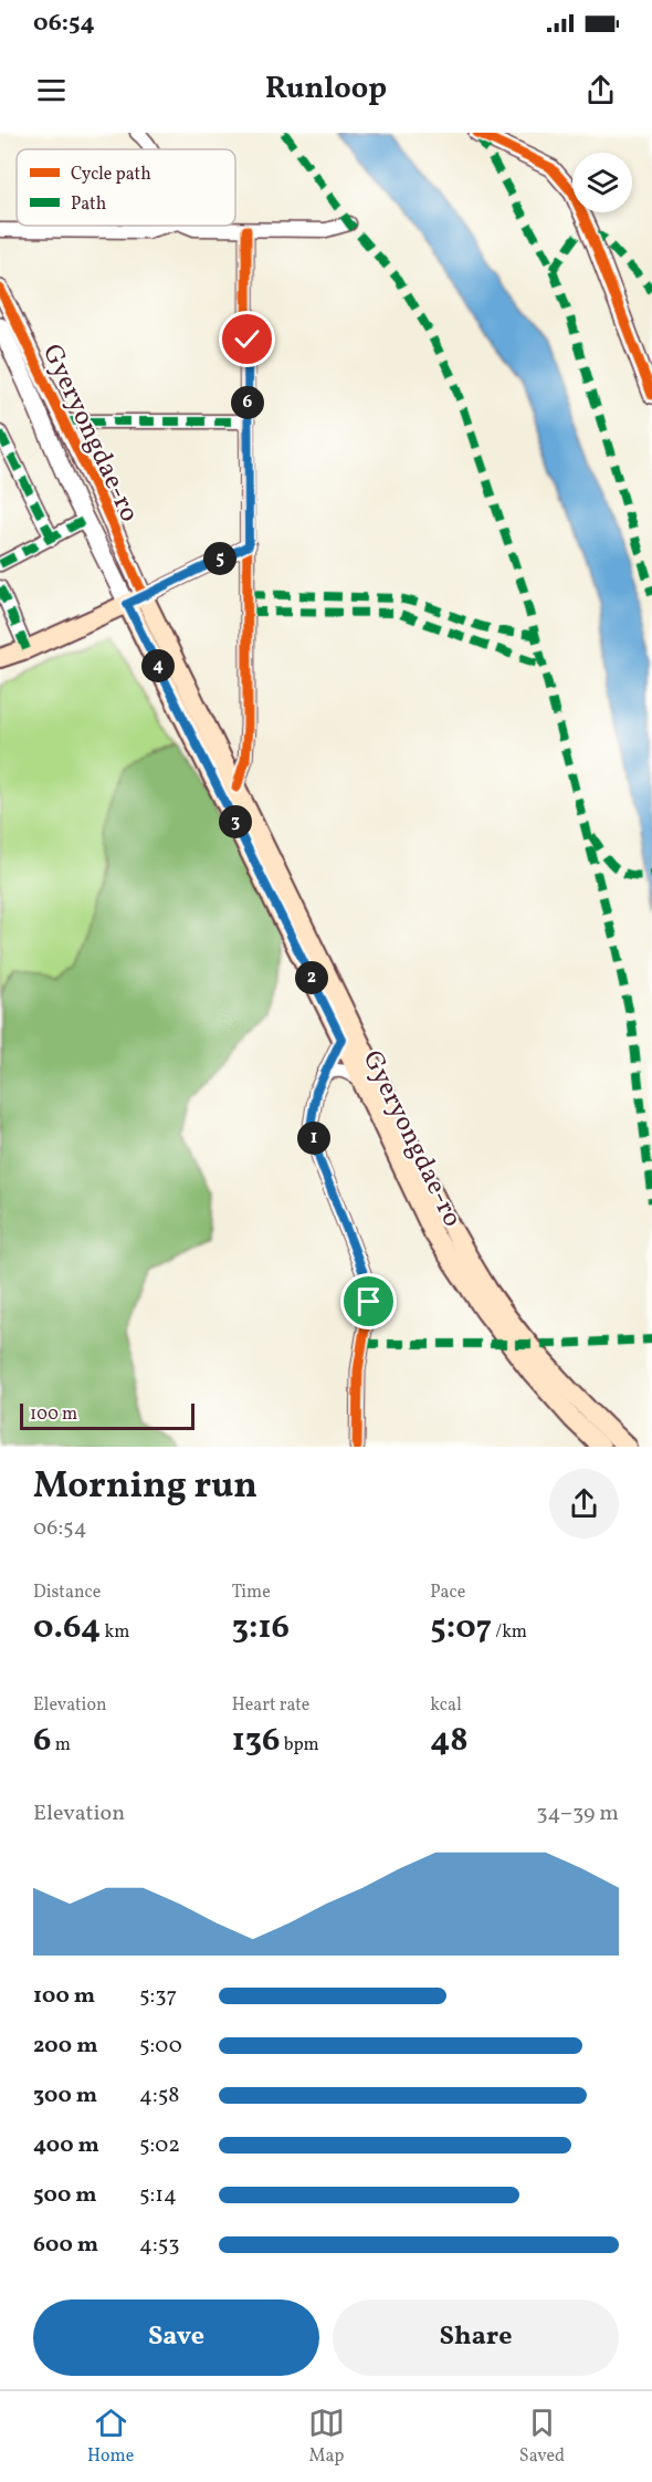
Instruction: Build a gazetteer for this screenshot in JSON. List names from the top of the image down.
{
  "streets": {
    "main road": ["Gyeryongdae-ro"]
  },
  "legend": ["Cycle path", "Path"],
  "scale_bar": "100 m",
  "page": {
    "status": "06:54",
    "header": "Runloop",
    "pins": [
      "6",
      "5",
      "4",
      "3",
      "2",
      "1"
    ],
    "scale": "100 m",
    "heading": ["Morning run", "06:54"],
    "stats": [
      ["Distance", "0.64 km"],
      ["Time", "3:16"],
      ["Pace", "5:07 /km"],
      ["Elevation", "6 m"],
      ["Heart rate", "136 bpm"],
      ["kcal", "48"]
    ],
    "chart": ["Elevation", "34–39 m"],
    "list": [
      {
        "name": "100 m",
        "note": "5:37"
      },
      {
        "name": "200 m",
        "note": "5:00"
      },
      {
        "name": "300 m",
        "note": "4:58"
      },
      {
        "name": "400 m",
        "note": "5:02"
      },
      {
        "name": "500 m",
        "note": "5:14"
      },
      {
        "name": "600 m",
        "note": "4:53"
      }
    ],
    "buttons": ["Save", "Share"],
    "tabs": ["Home", "Map", "Saved"]
  }
}
